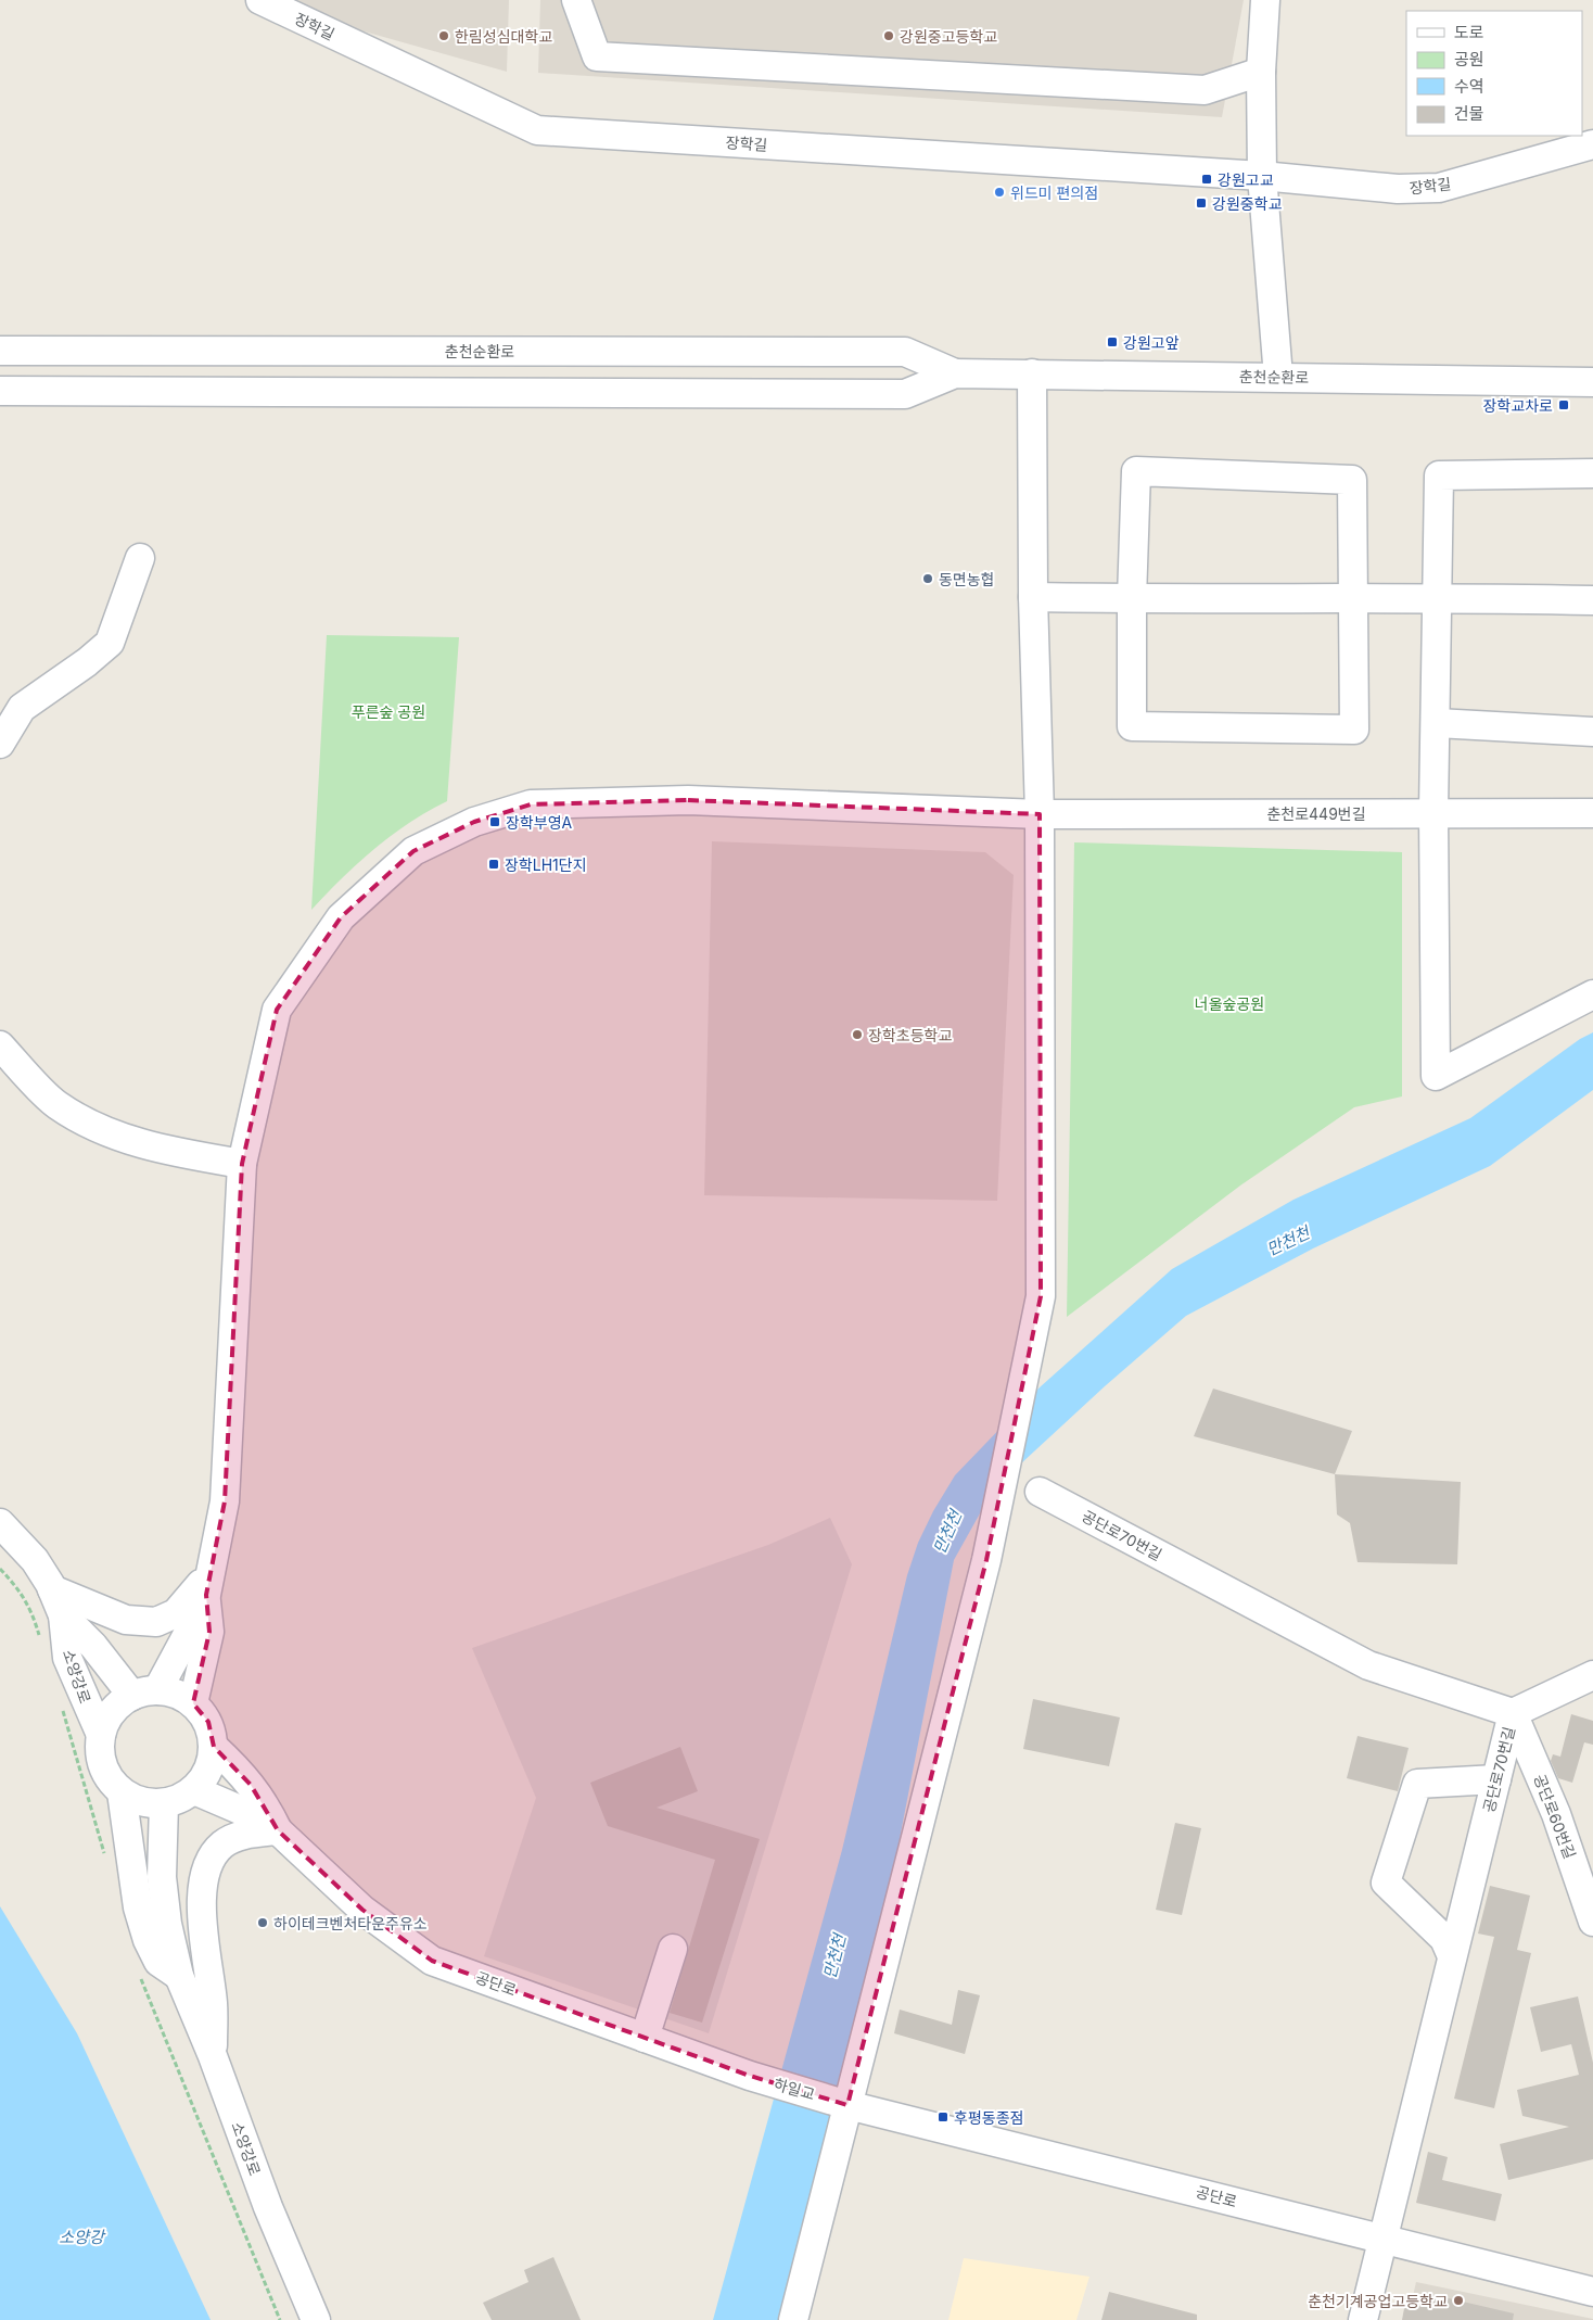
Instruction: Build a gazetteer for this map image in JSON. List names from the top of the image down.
{
  "streets": {
    "street": [
      "장학길",
      "춘천순환로",
      "춘천로449번길",
      "공단로70번길",
      "소양강로",
      "공단로60번길",
      "공단로",
      "하일교"
    ]
  },
  "crossings": [
    ["공단로70번길", "공단로60번길"],
    ["공단로70번길", "공단로"],
    ["소양강로", "공단로"],
    ["공단로", "하일교"]
  ],
  "water": ["만천천", "소양강"],
  "parks": ["푸른숲 공원", "너울숲공원"],
  "places": {
    "other": [
      "한림성심대학교",
      "강원중고등학교",
      "위드미 편의점",
      "동면농협",
      "장학초등학교",
      "하이테크벤처타운주유소",
      "춘천기계공업고등학교"
    ],
    "transit": [
      "강원고교",
      "강원중학교",
      "강원고앞",
      "장학교차로",
      "장학부영A",
      "장학LH1단지",
      "후평동종점"
    ]
  },
  "legend": [
    "도로",
    "공원",
    "수역",
    "건물"
  ]
}
